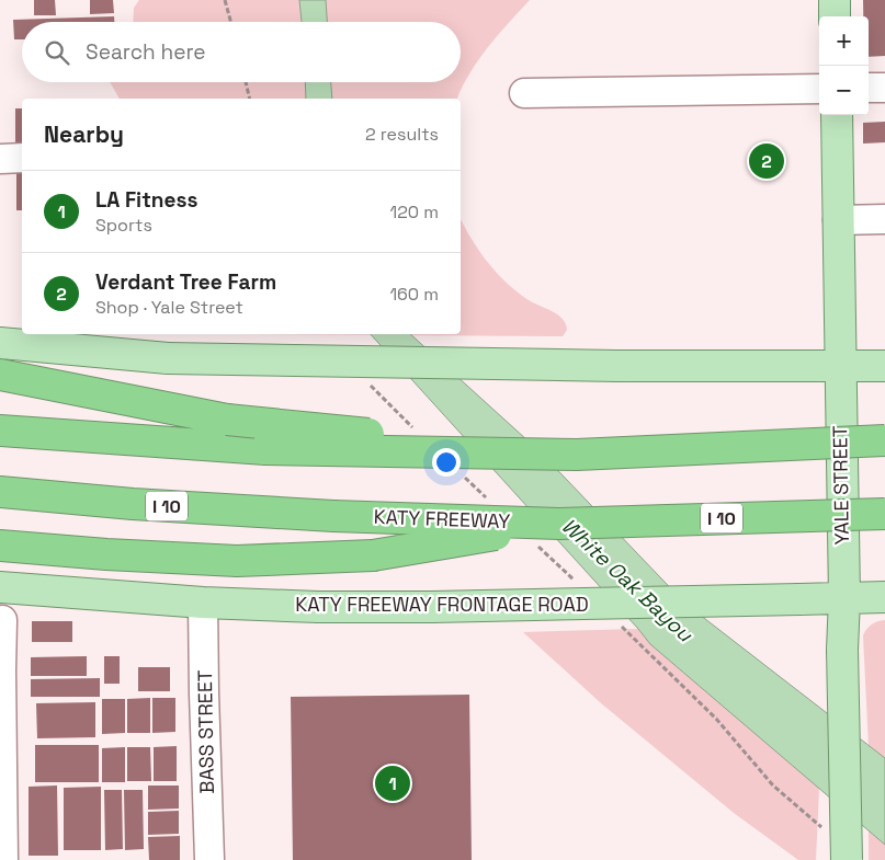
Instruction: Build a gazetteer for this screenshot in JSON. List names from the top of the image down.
{
  "streets": {
    "highway": ["I 10", "KATY FREEWAY"],
    "main road": ["YALE STREET", "KATY FREEWAY FRONTAGE ROAD"],
    "street": ["BASS STREET"]
  },
  "crossings": [
    ["YALE STREET", "KATY FREEWAY FRONTAGE ROAD"],
    ["KATY FREEWAY FRONTAGE ROAD", "BASS STREET"]
  ],
  "water": ["White Oak Bayou"],
  "page": {
    "map_buttons": ["+", "−"],
    "search": "Search here",
    "heading": ["Nearby", "2 results"],
    "pins": ["2", "1"],
    "list": [
      {
        "mark": "1",
        "name": "LA Fitness",
        "note": "Sports",
        "value": "120 m"
      },
      {
        "mark": "2",
        "name": "Verdant Tree Farm",
        "note": "Shop · Yale Street",
        "value": "160 m"
      }
    ]
  }
}
